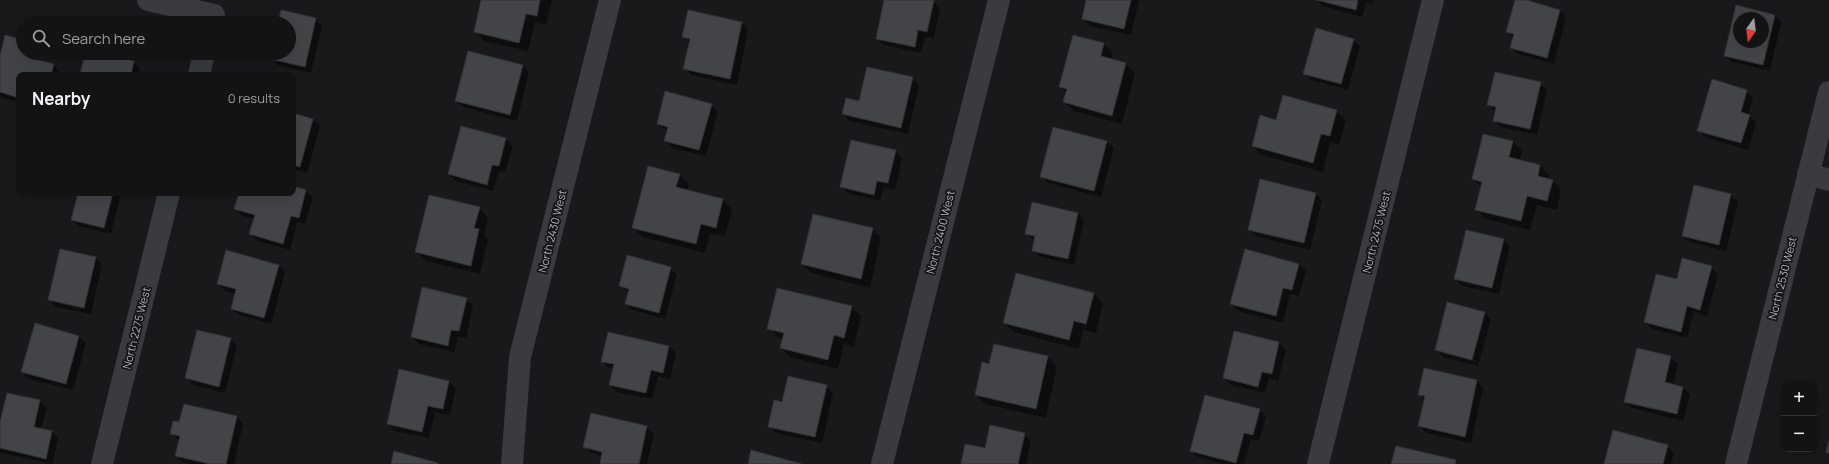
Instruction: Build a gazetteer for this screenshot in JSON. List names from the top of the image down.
{
  "streets": {
    "street": [
      "North 2430 West",
      "North 2400 West",
      "North 2475 West",
      "North 2530 West",
      "North 2275 West"
    ]
  },
  "north": "bottom",
  "page": {
    "search": "Search here",
    "heading": ["Nearby", "0 results"],
    "map_buttons": ["+", "−"]
  }
}
